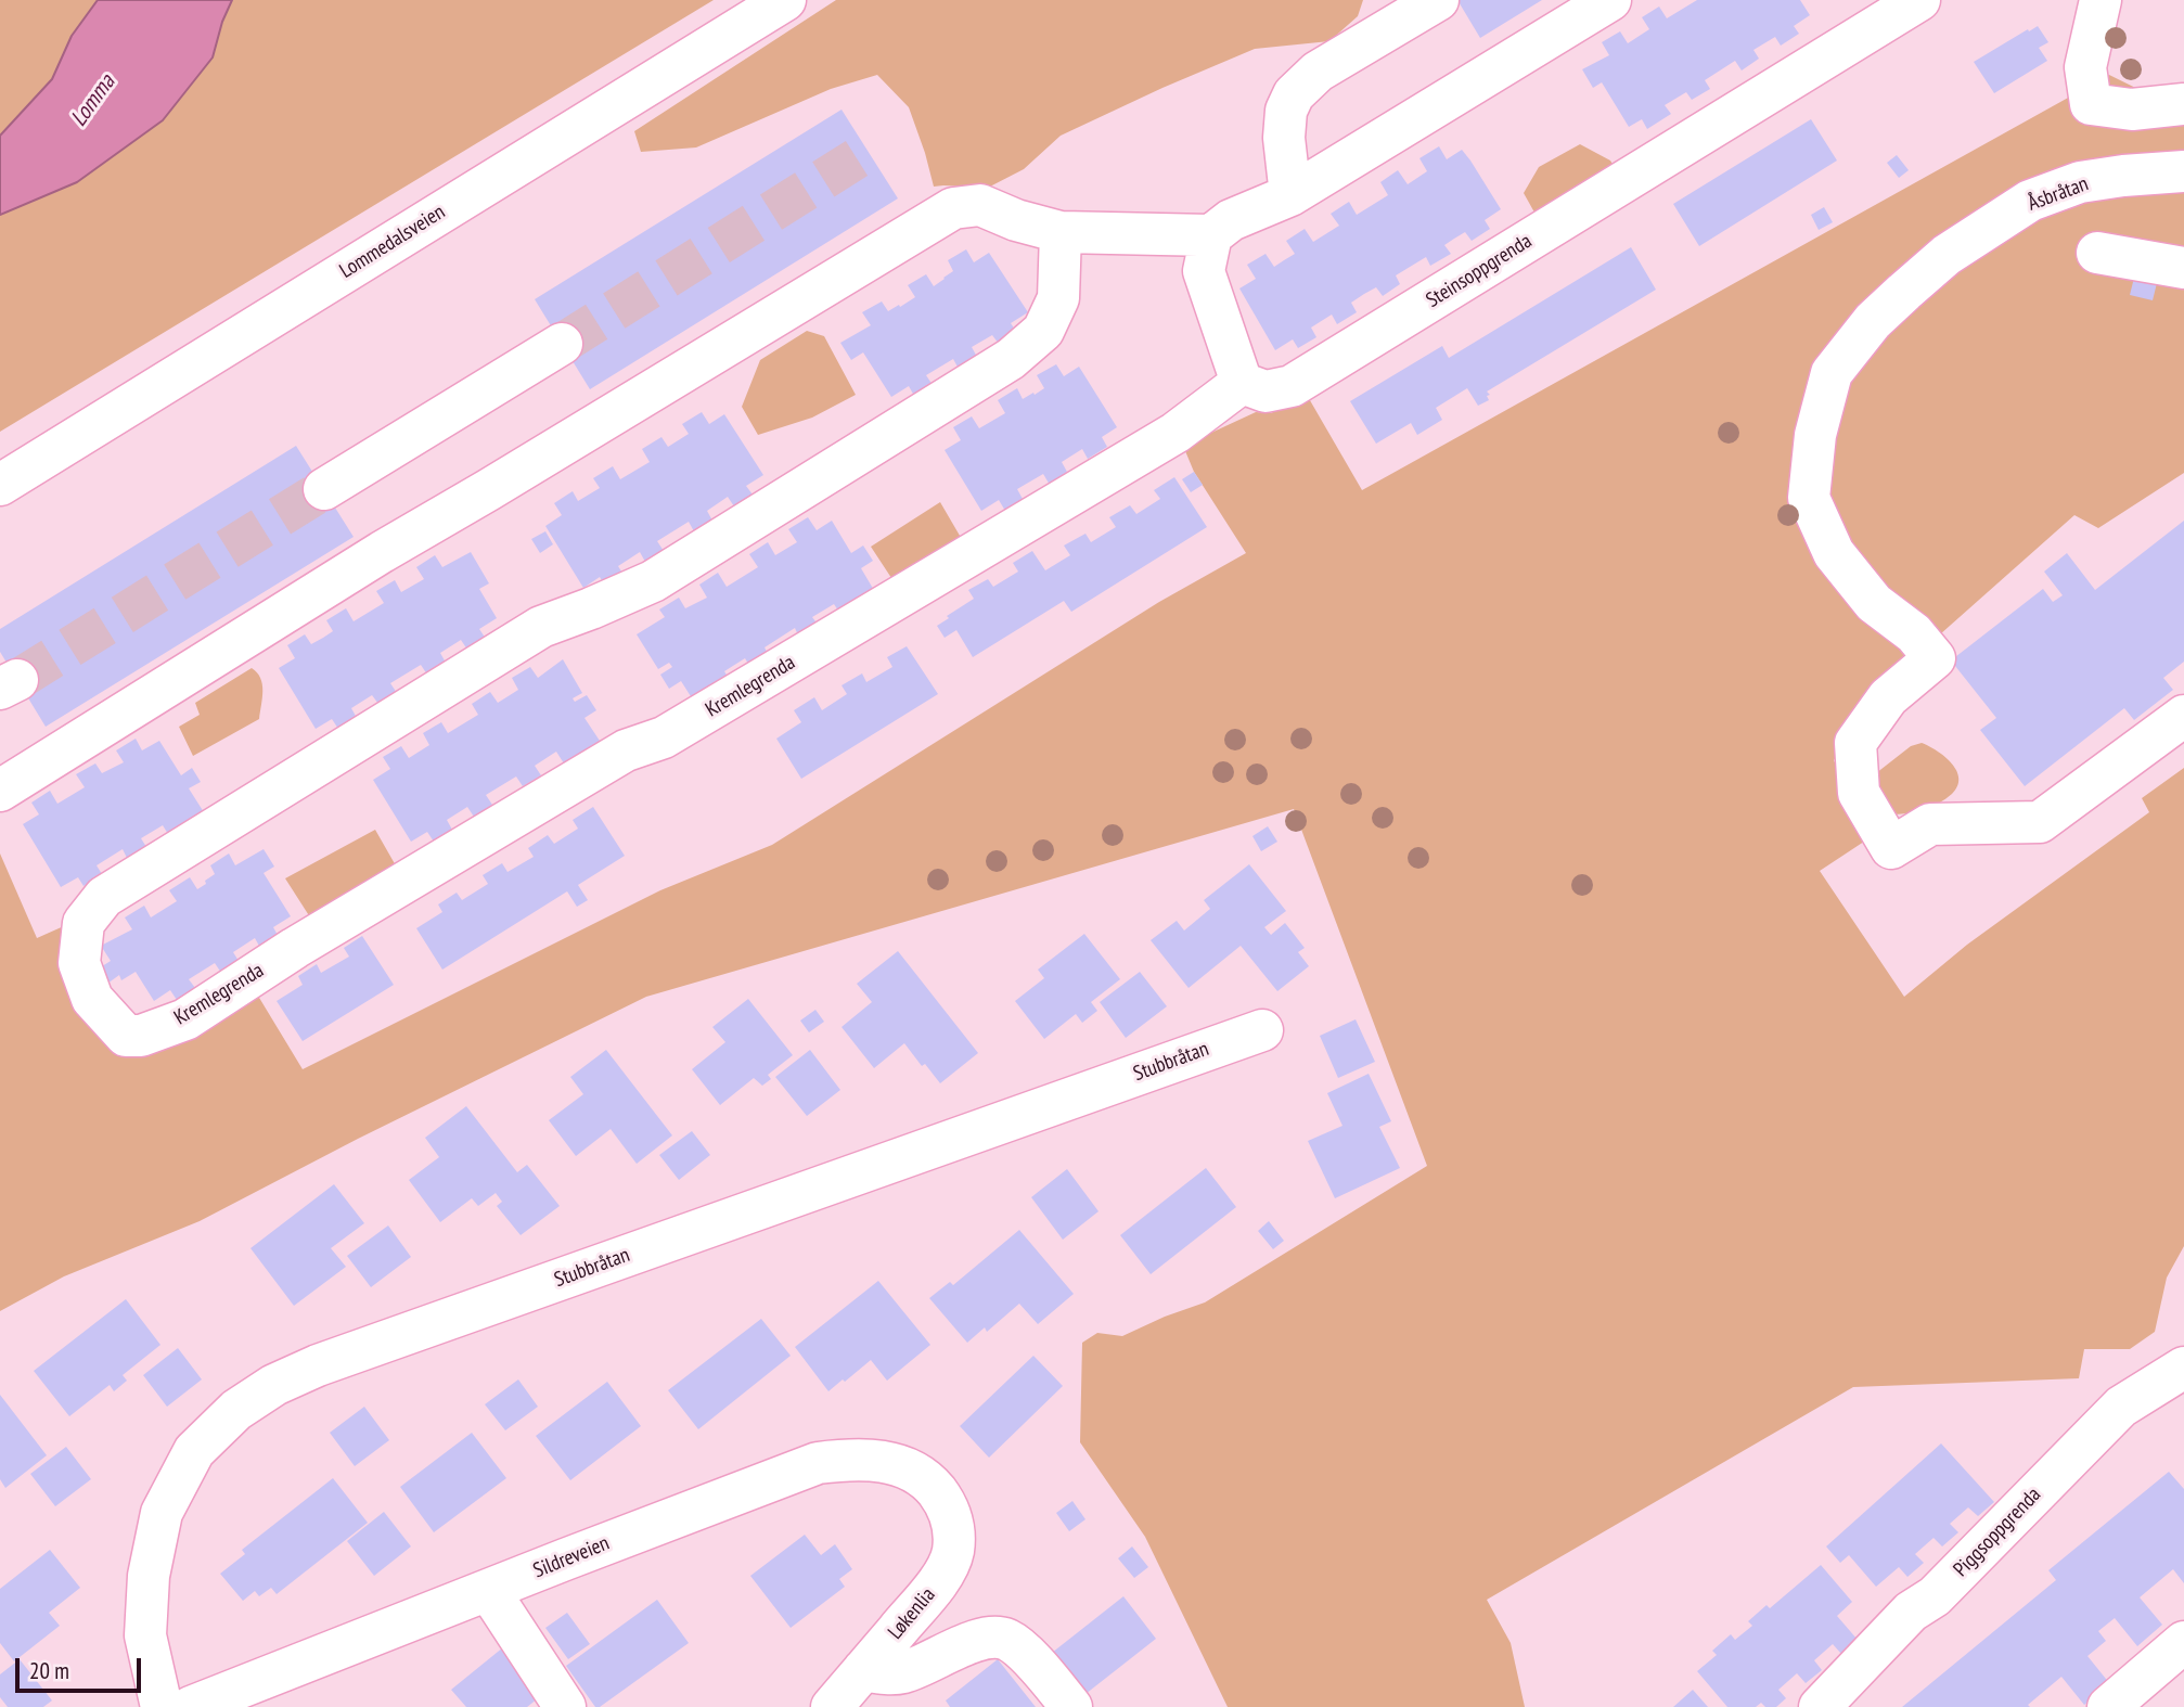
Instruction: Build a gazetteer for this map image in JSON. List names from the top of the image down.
{
  "streets": {
    "street": [
      "Åsbråtan",
      "Lommedalsveien",
      "Steinsoppgrenda",
      "Kremlegrenda",
      "Stubbråtan",
      "Piggsoppgrenda",
      "Sildreveien",
      "Løkenlia"
    ]
  },
  "crossings": [
    ["Steinsoppgrenda", "Kremlegrenda"],
    ["Sildreveien", "Løkenlia"]
  ],
  "water": ["Lomma"],
  "scale_bar": "20 m"
}
